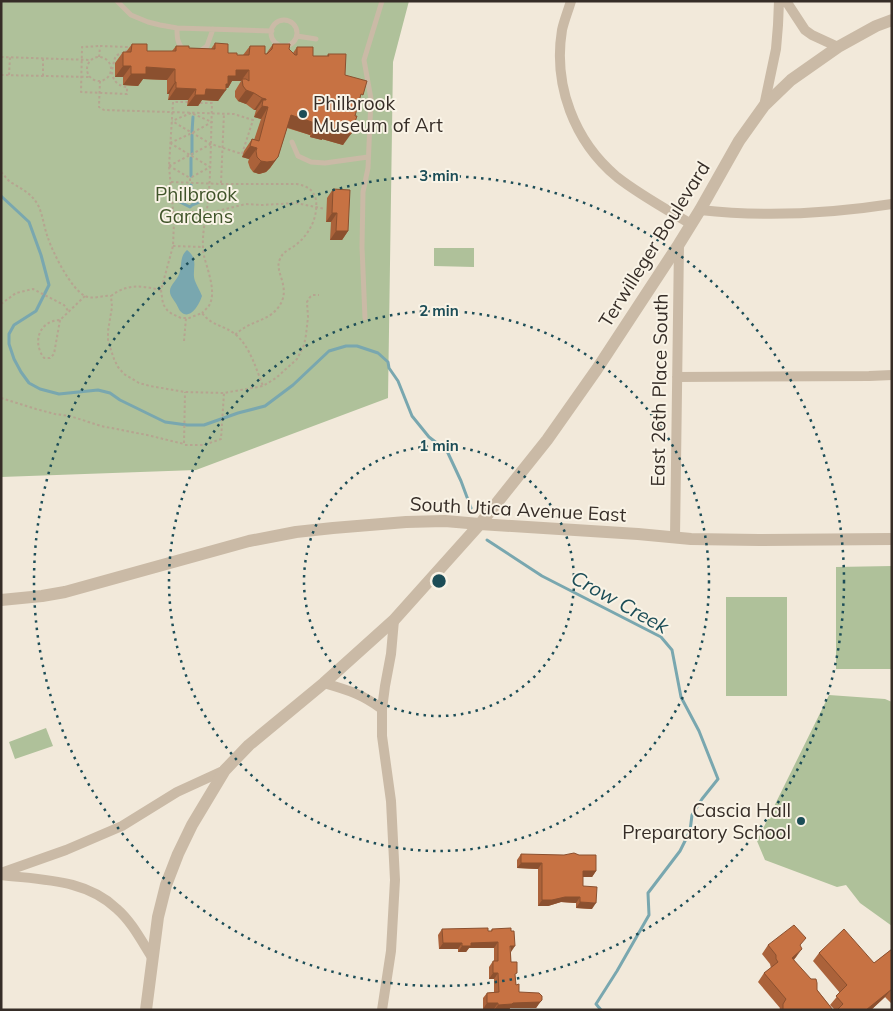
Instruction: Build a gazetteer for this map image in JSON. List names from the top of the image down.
{
  "streets": {
    "street": ["Terwilleger Boulevard", "East 26th Place South", "South Utica Avenue East"]
  },
  "crossings": [
    ["Terwilleger Boulevard", "East 26th Place South"],
    ["Terwilleger Boulevard", "South Utica Avenue East"],
    ["East 26th Place South", "South Utica Avenue East"]
  ],
  "water": ["Crow Creek"],
  "parks": ["Philbrook Gardens"],
  "places": ["Philbrook Museum of Art", "Cascia Hall Preparatory School"],
  "rings": ["3 min", "2 min", "1 min"]
}
